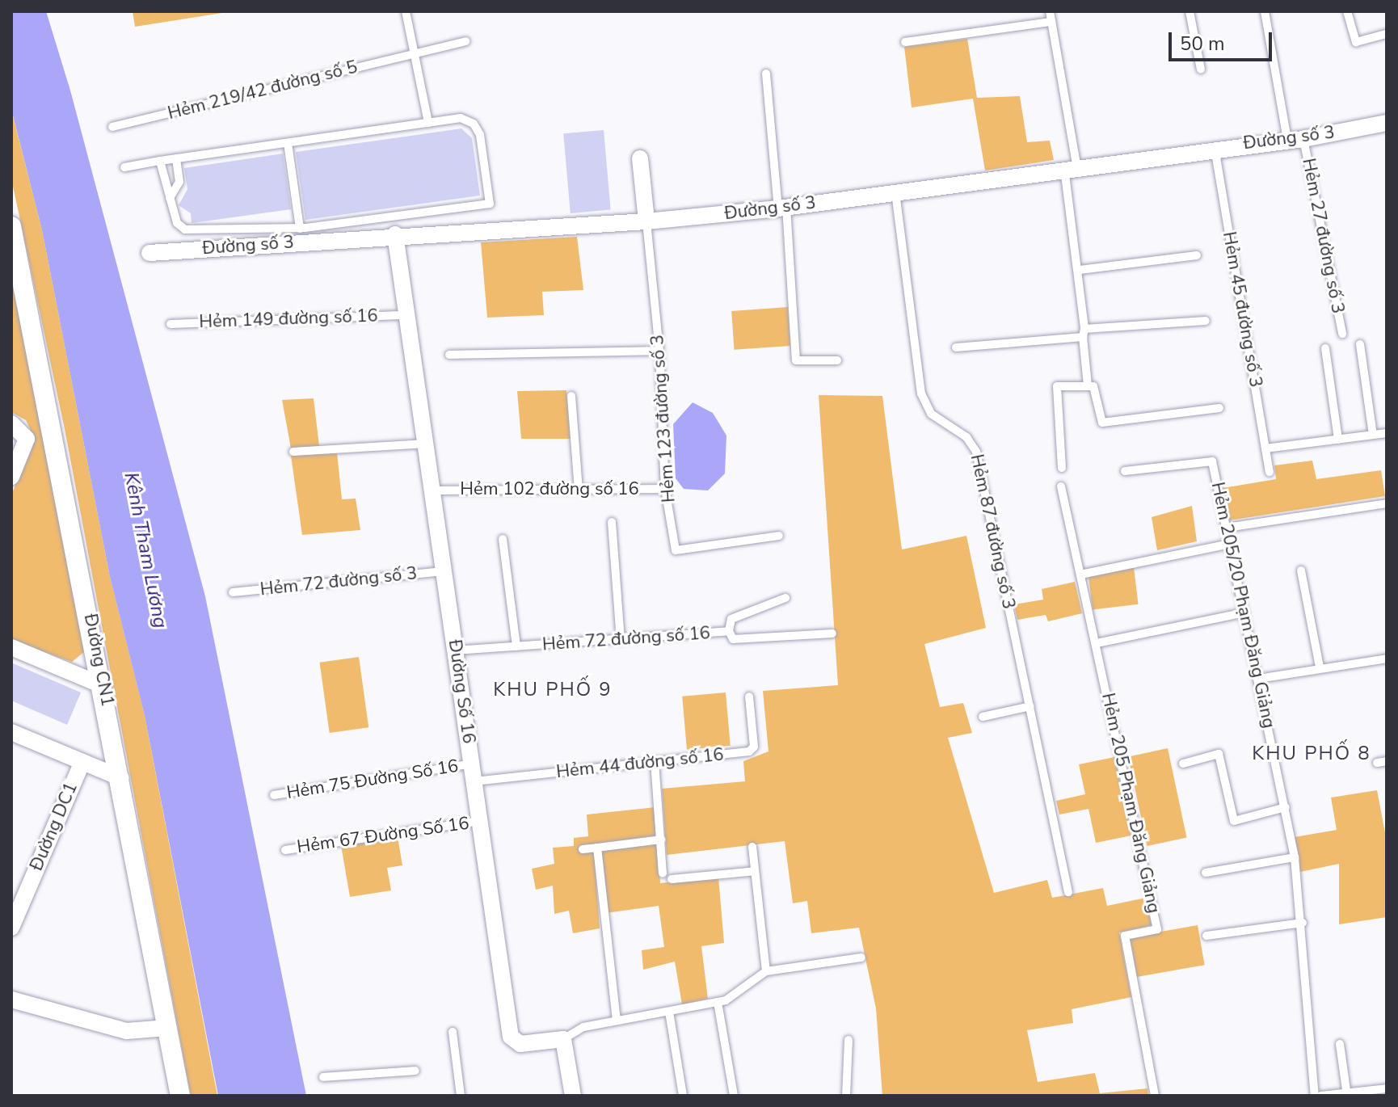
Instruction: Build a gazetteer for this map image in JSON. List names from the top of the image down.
{
  "streets": {
    "street": [
      "Đường số 3",
      "Đường CN1",
      "Đường Số 16",
      "Đường DC1"
    ],
    "lane": [
      "Hẻm 219/42 đường số 5",
      "Hẻm 27 đường số 3",
      "Hẻm 45 đường số 3",
      "Hẻm 149 đường số 16",
      "Hẻm 123 đường số 3",
      "Hẻm 102 đường số 16",
      "Hẻm 87 đường số 3",
      "Hẻm 72 đường số 3",
      "Hẻm 205/20 Phạm Đăng Giảng",
      "Hẻm 72 đường số 16",
      "Hẻm 44 đường số 16",
      "Hẻm 75 Đường Số 16",
      "Hẻm 205 Phạm Đăng Giảng",
      "Hẻm 67 Đường Số 16"
    ]
  },
  "crossings": [
    ["Đường số 3", "Hẻm 27 đường số 3"],
    ["Đường số 3", "Hẻm 45 đường số 3"],
    ["Đường số 3", "Hẻm 123 đường số 3"],
    ["Đường số 3", "Hẻm 87 đường số 3"],
    ["Đường số 3", "Đường Số 16"],
    ["Hẻm 149 đường số 16", "Đường Số 16"],
    ["Hẻm 123 đường số 3", "Hẻm 102 đường số 16"],
    ["Hẻm 102 đường số 16", "Đường Số 16"],
    ["Hẻm 72 đường số 3", "Đường Số 16"],
    ["Hẻm 72 đường số 16", "Đường Số 16"],
    ["Đường Số 16", "Hẻm 44 đường số 16"],
    ["Đường Số 16", "Hẻm 75 Đường Số 16"],
    ["Đường Số 16", "Hẻm 67 Đường Số 16"]
  ],
  "districts": ["KHU PHỐ 9", "KHU PHỐ 8"],
  "water": ["Kênh Tham Lương"],
  "scale_bar": "50 m"
}
